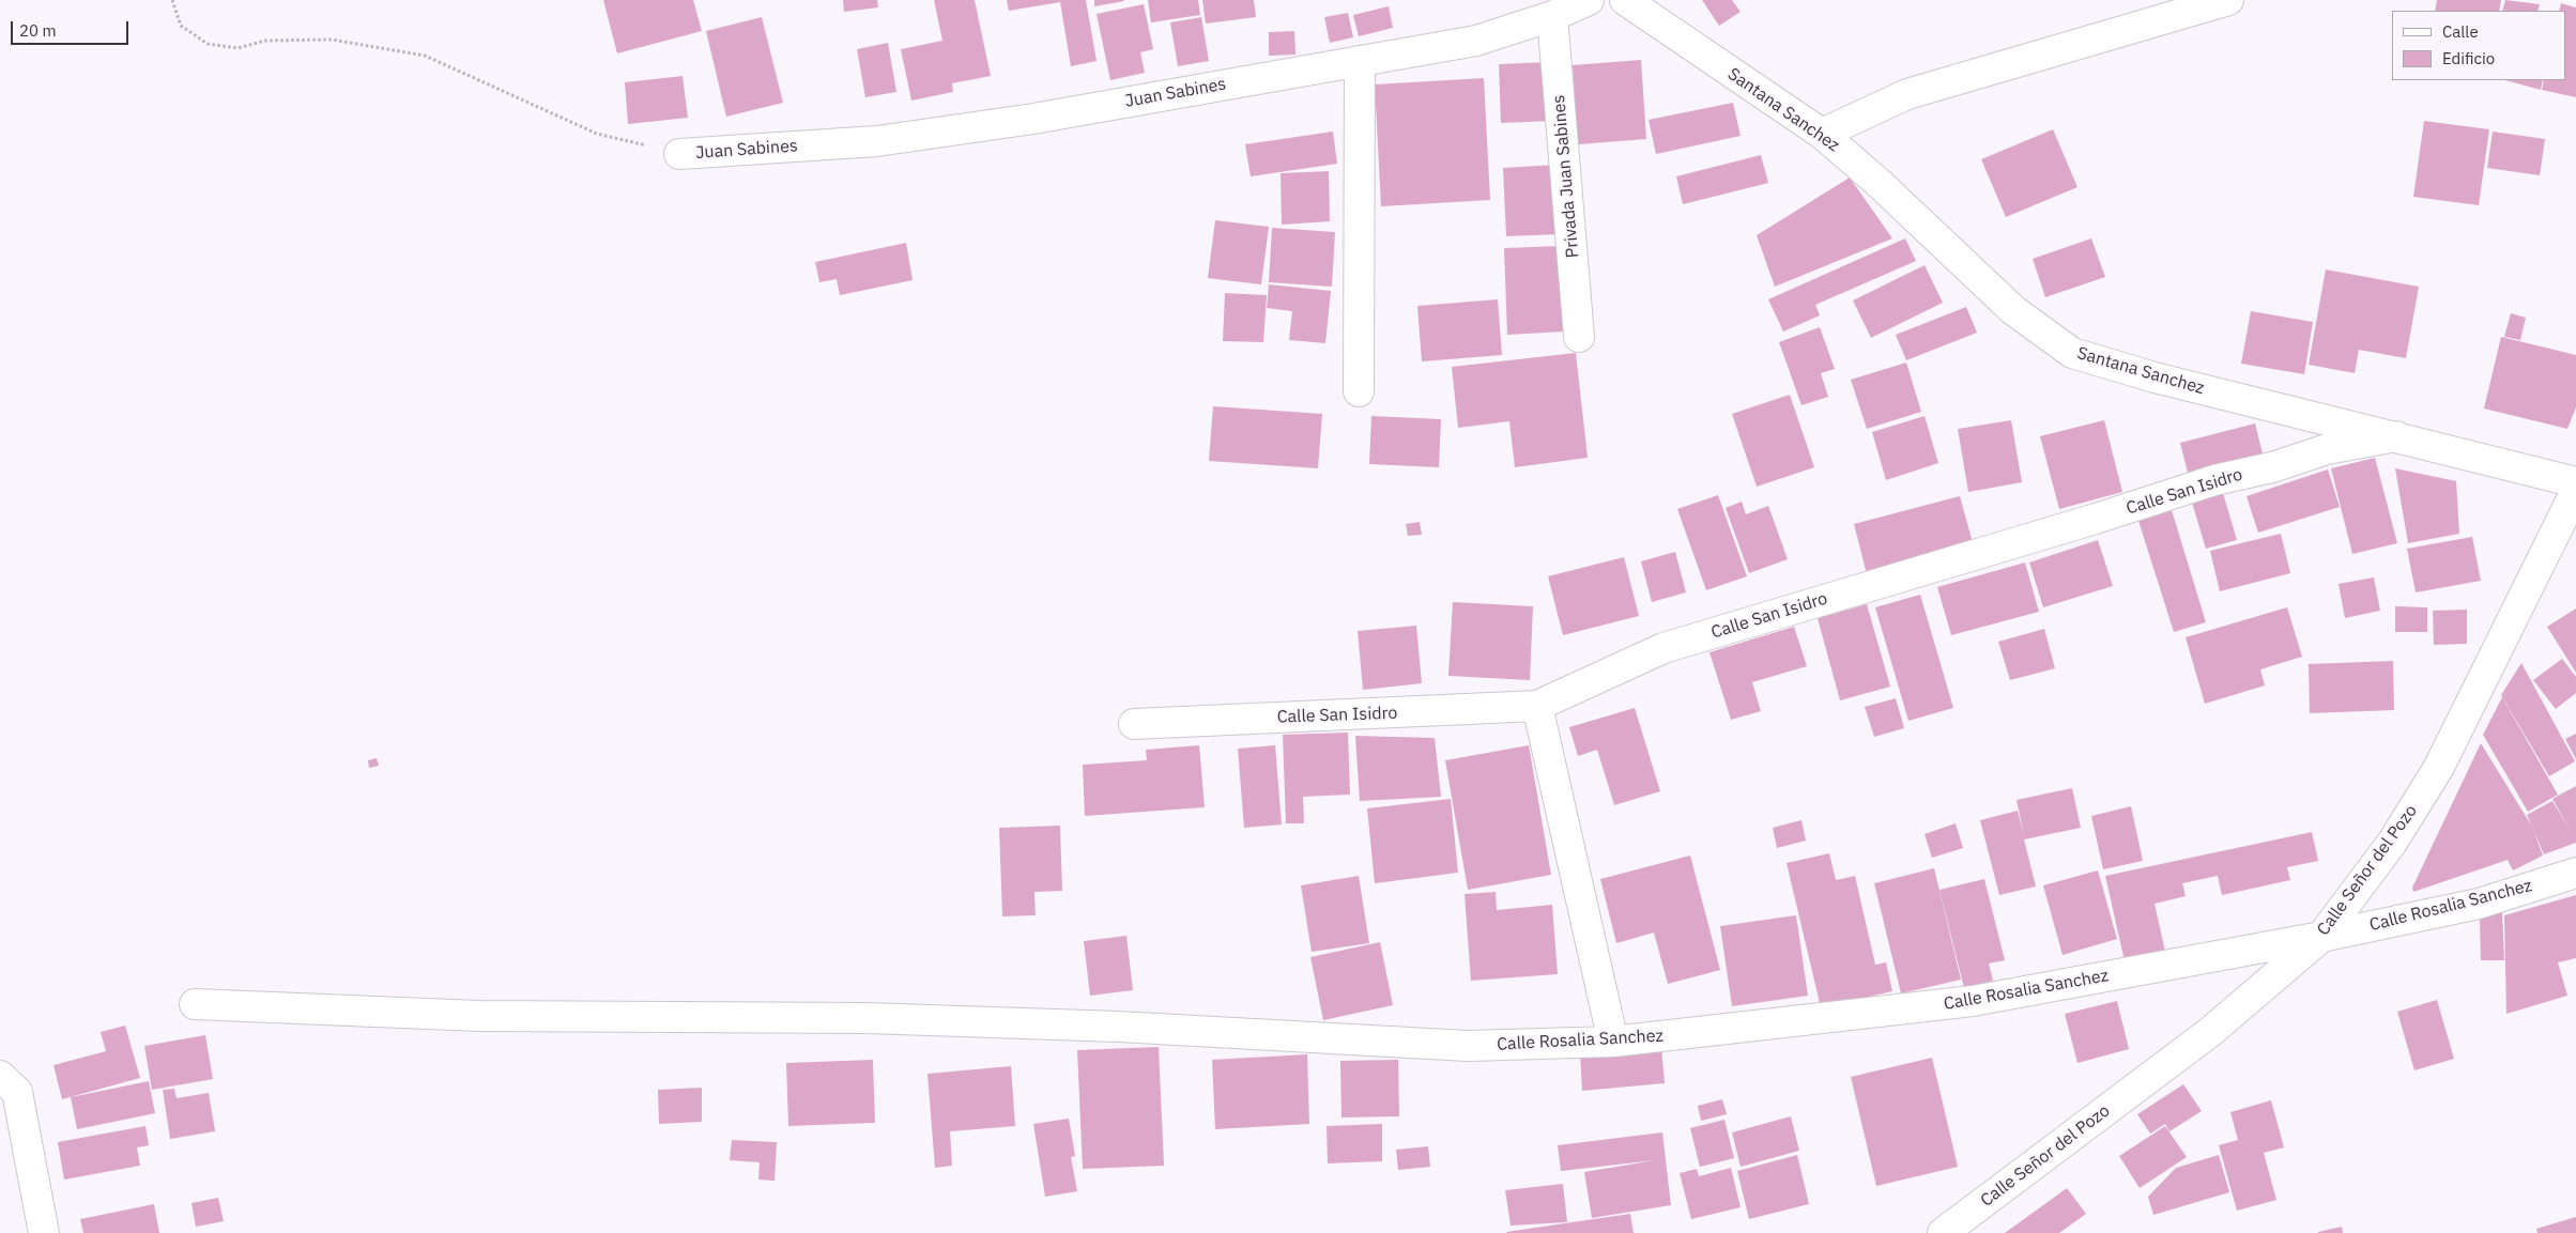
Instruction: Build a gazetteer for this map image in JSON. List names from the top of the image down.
{
  "streets": {
    "street": [
      "Juan Sabines",
      "Santana Sanchez",
      "Privada Juan Sabines",
      "Calle San Isidro",
      "Calle Señor del Pozo",
      "Calle Rosalia Sanchez"
    ]
  },
  "crossings": [
    ["Juan Sabines", "Privada Juan Sabines"],
    ["Santana Sanchez", "Calle San Isidro"],
    ["Calle Señor del Pozo", "Calle Rosalia Sanchez"]
  ],
  "legend": ["Calle", "Edificio"],
  "scale_bar": "20 m"
}
